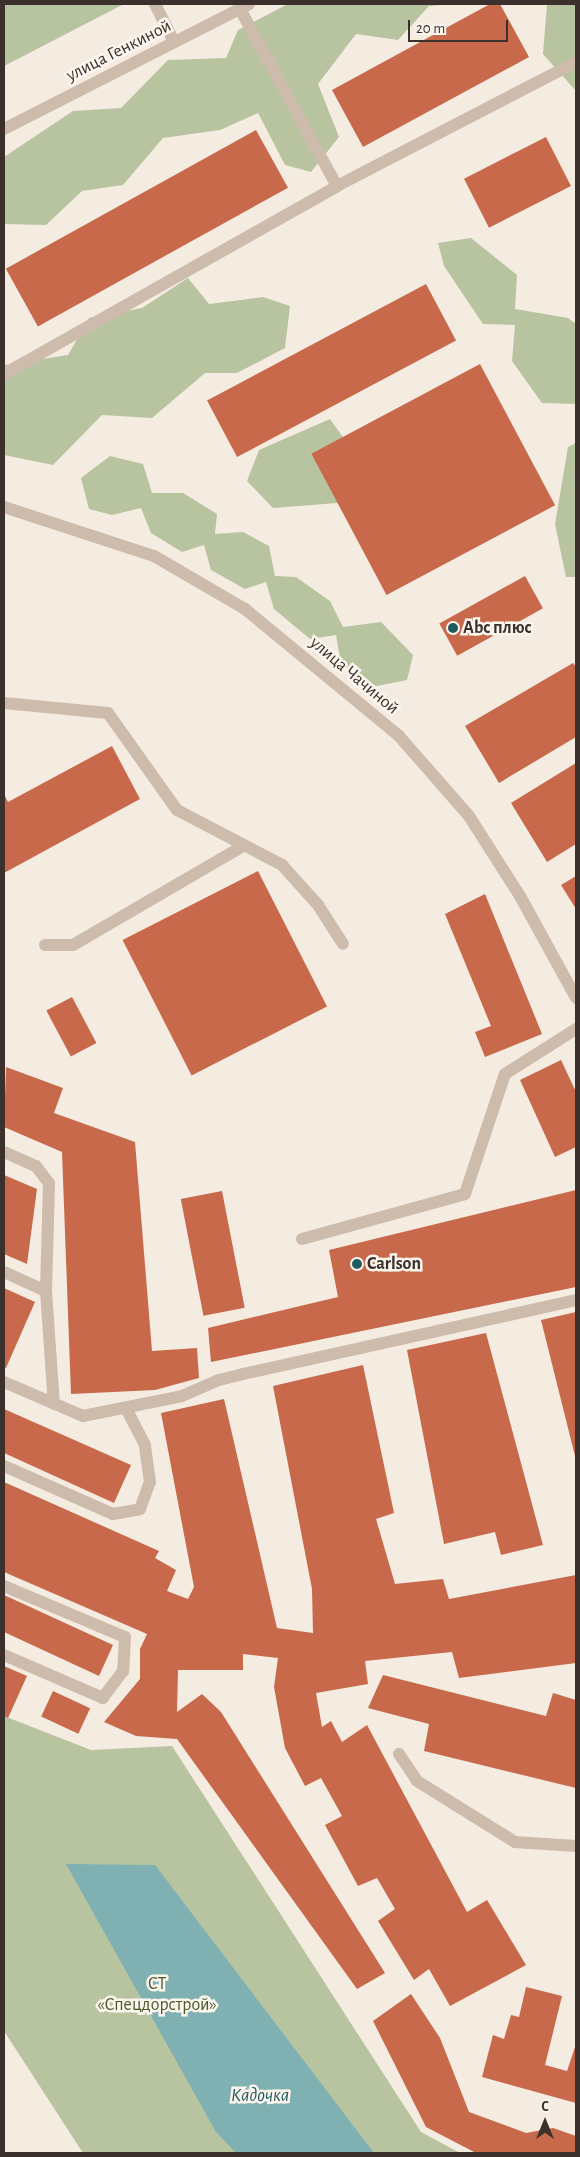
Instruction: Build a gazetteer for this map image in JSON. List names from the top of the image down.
{
  "streets": {
    "street": ["улица Генкиной", "улица Чачиной"]
  },
  "water": ["Кадочка"],
  "parks": ["СТ «Спецдорстрой»"],
  "places": ["Аbc плюс", "Carlson"],
  "scale_bar": "20 m",
  "north": "top"
}
